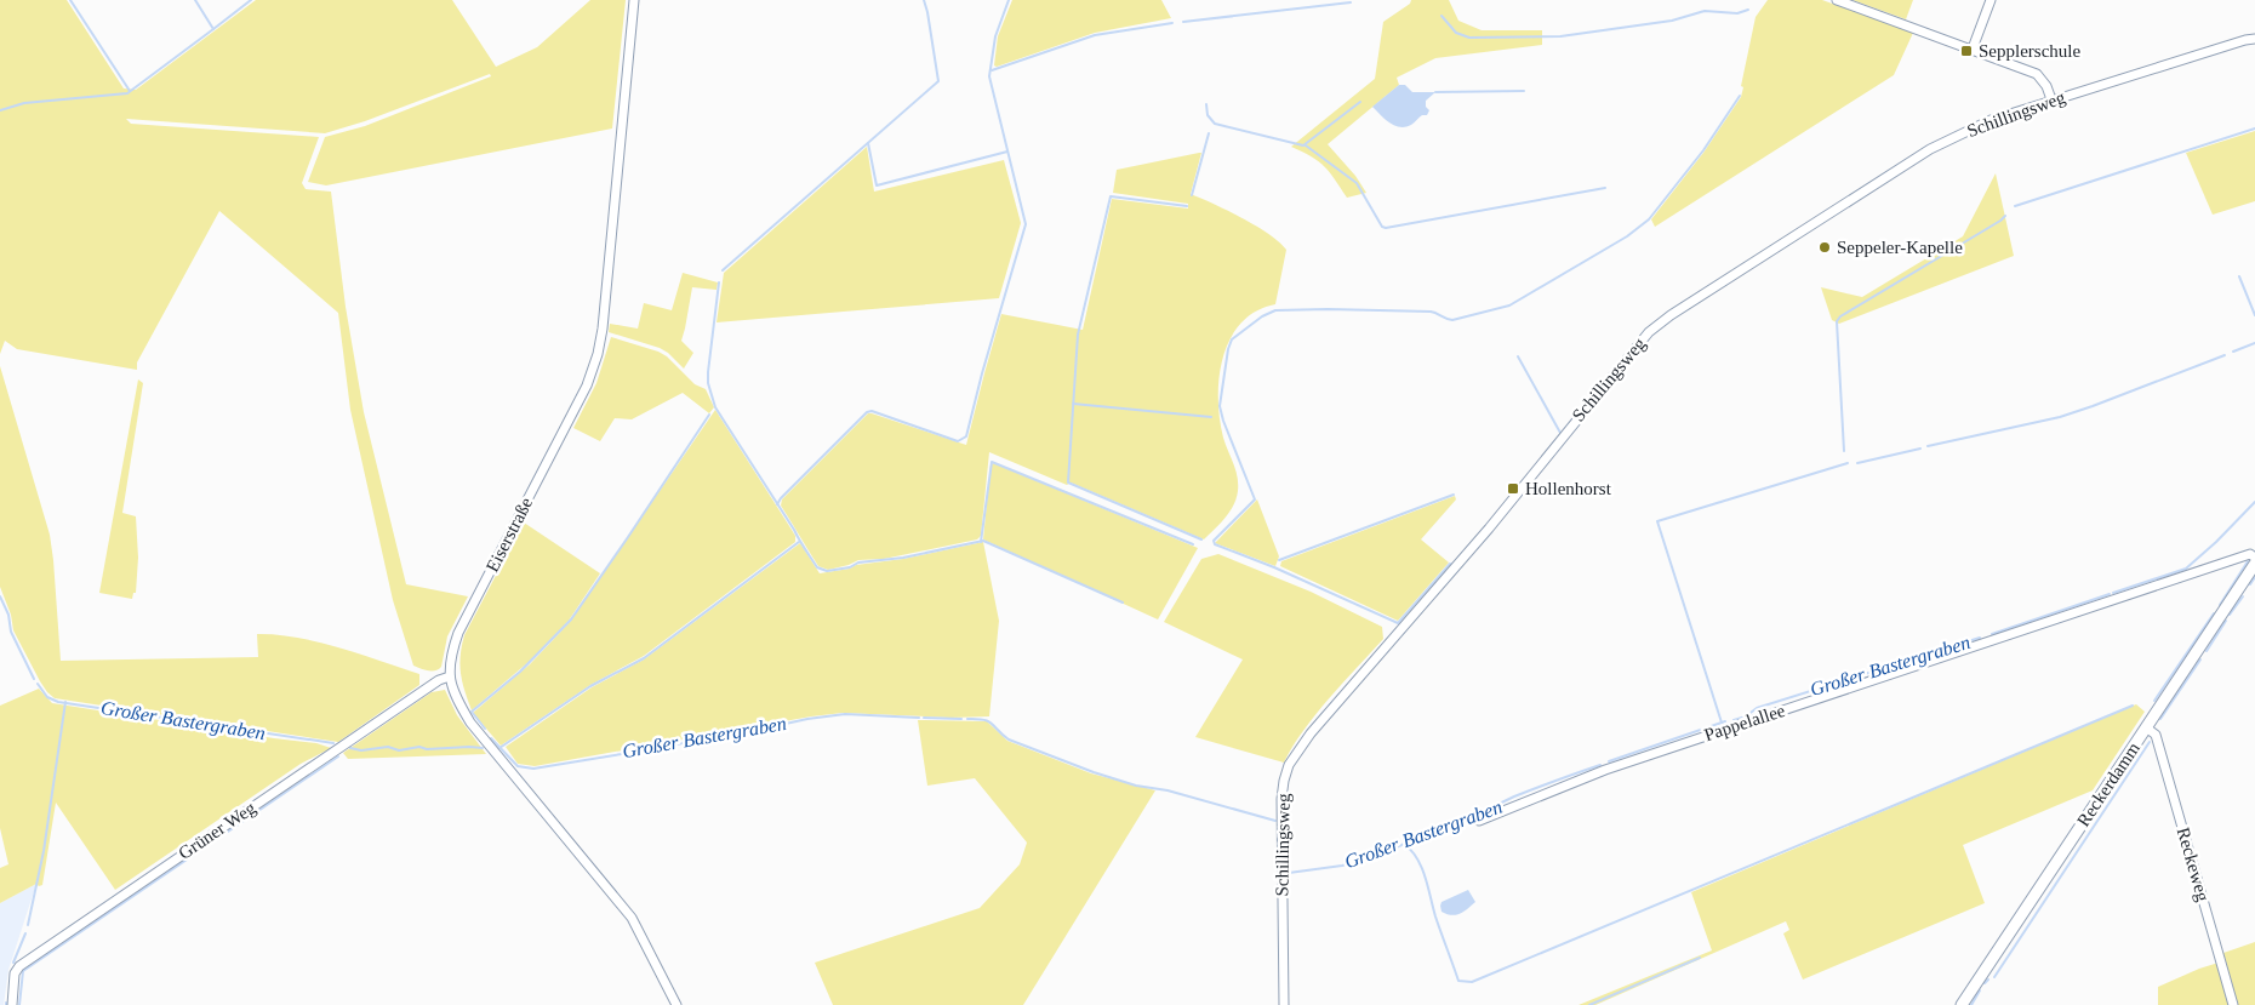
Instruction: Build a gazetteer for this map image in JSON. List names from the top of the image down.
{
  "streets": {
    "street": [
      "Schillingsweg",
      "Eiserstraße",
      "Pappelallee",
      "Reckerdamm",
      "Grüner Weg",
      "Reckeweg"
    ]
  },
  "crossings": [
    ["Eiserstraße", "Grüner Weg"],
    ["Reckerdamm", "Reckeweg"]
  ],
  "water": ["Großer Bastergraben"],
  "places": {
    "transit": ["Sepplerschule", "Hollenhorst"],
    "other": ["Seppeler-Kapelle"]
  }
}
